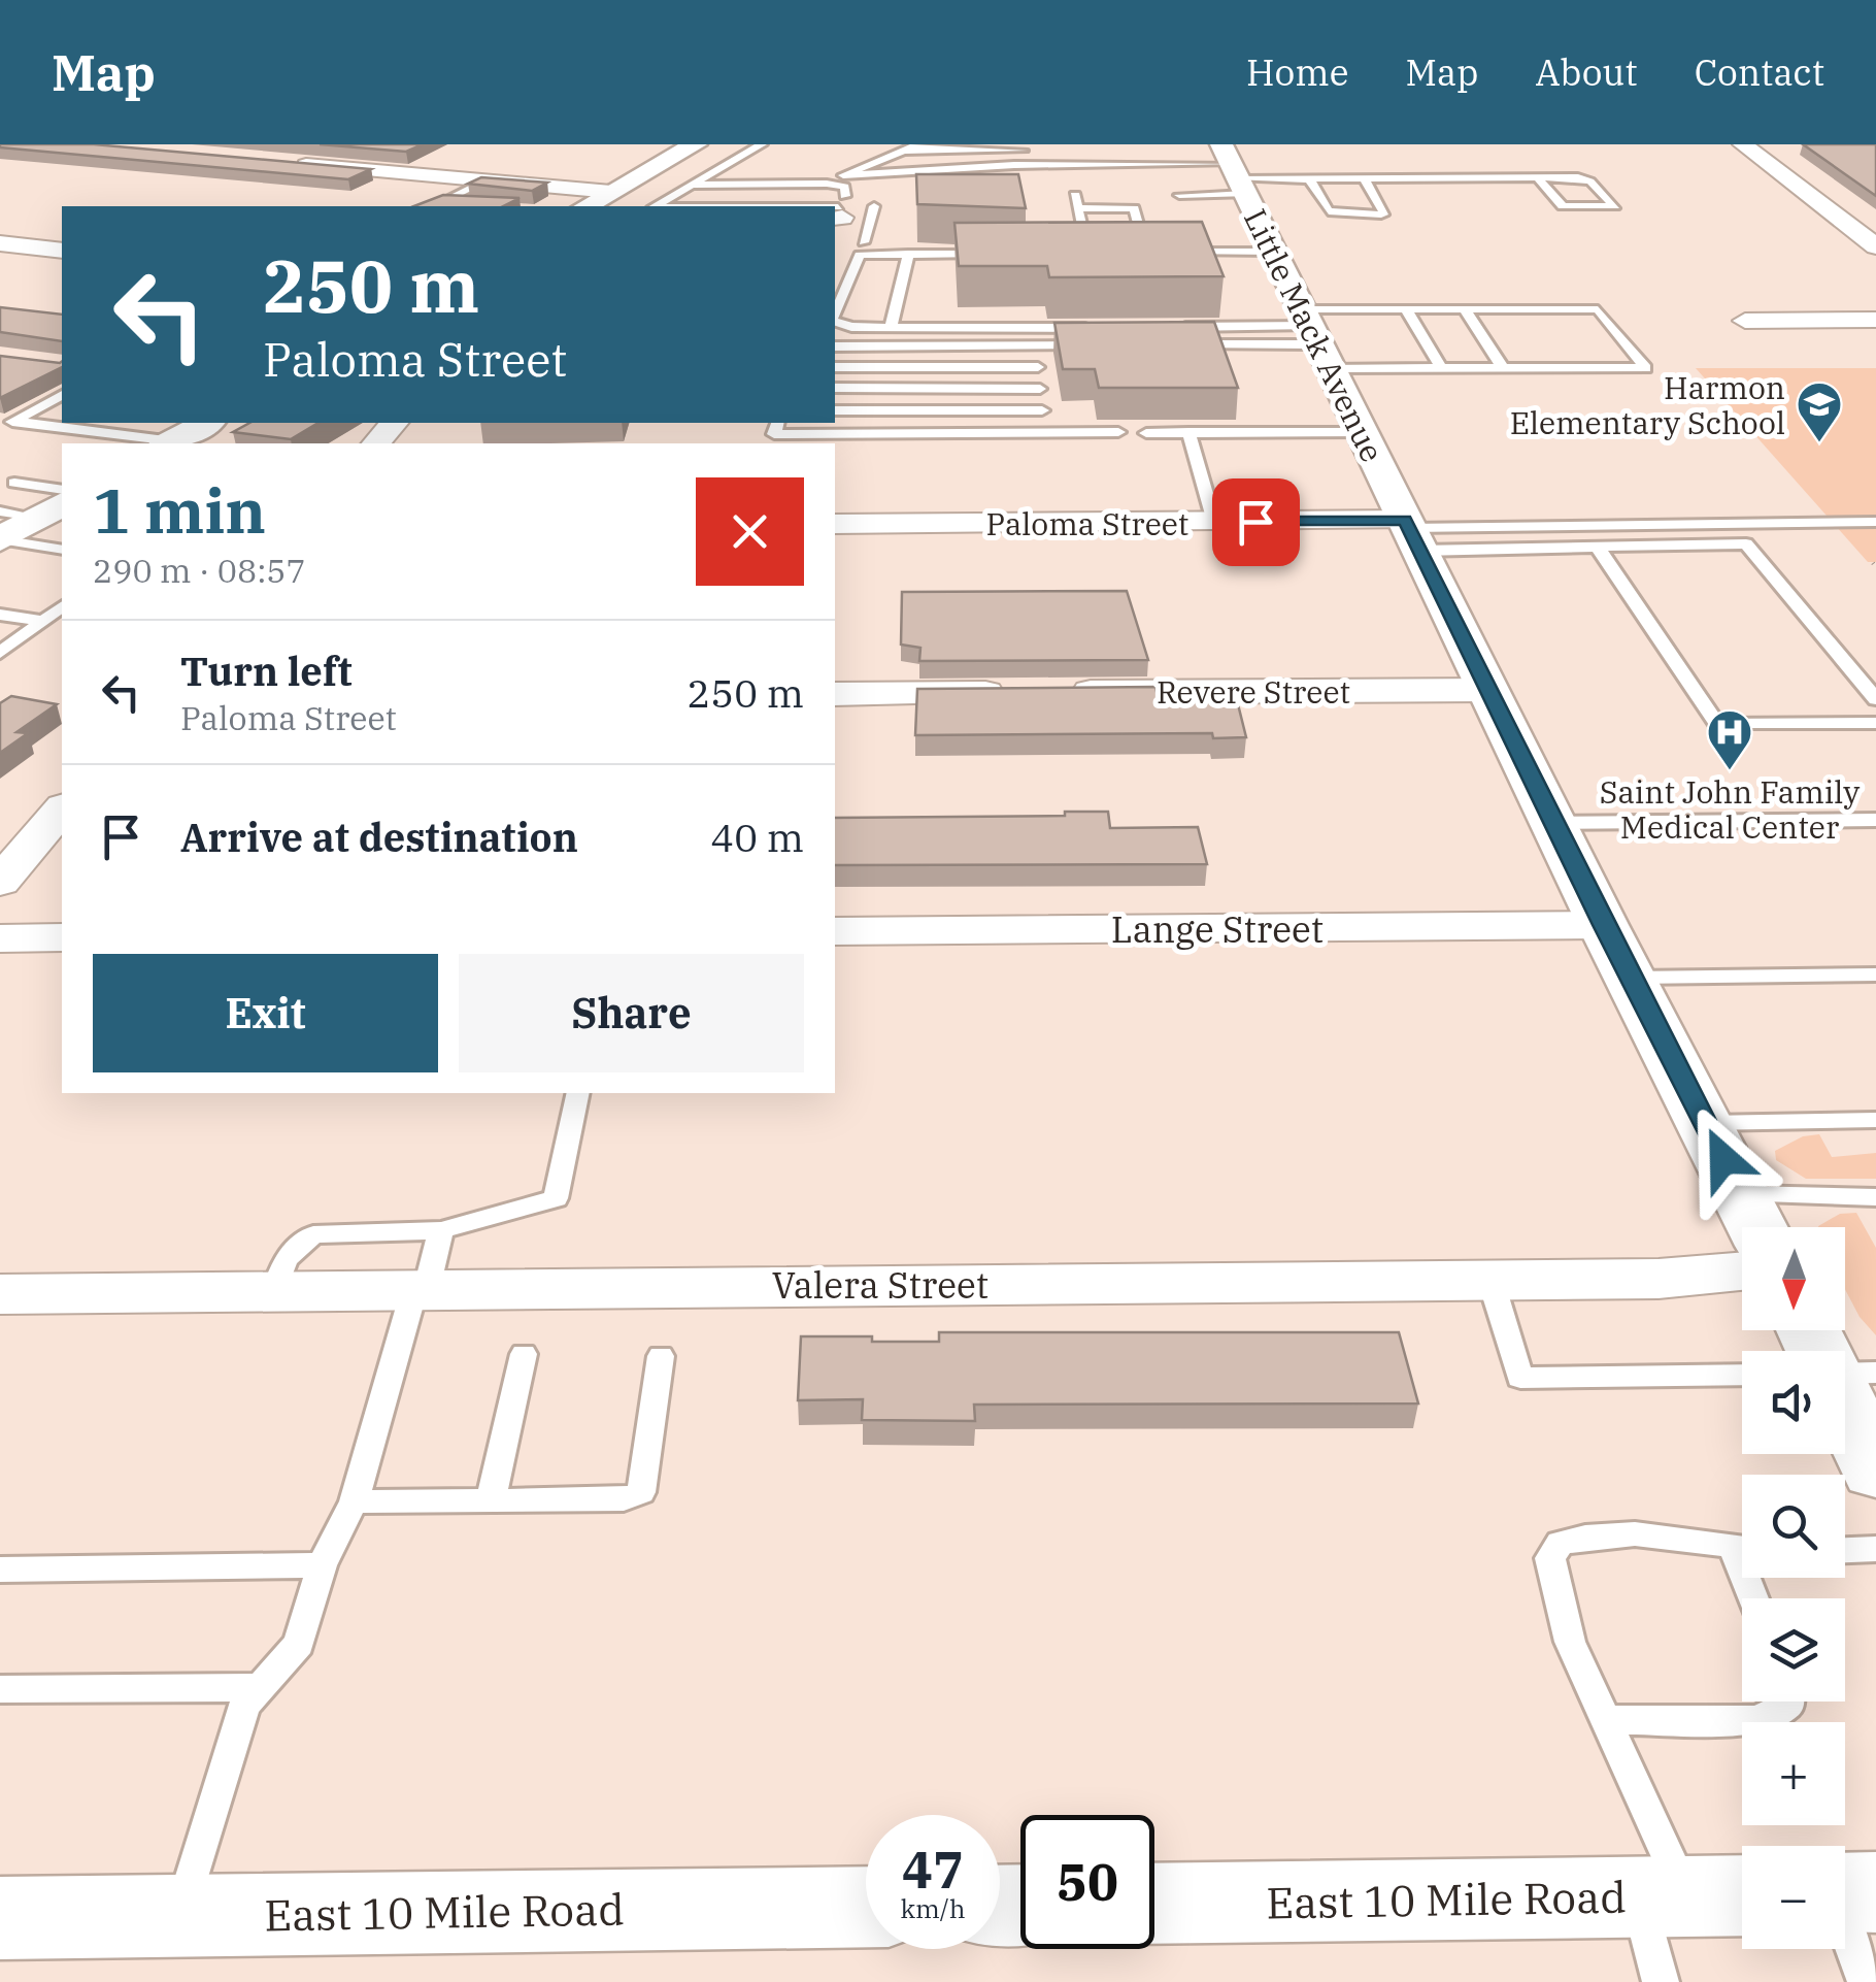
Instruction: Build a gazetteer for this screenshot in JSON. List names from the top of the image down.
{
  "streets": {
    "main road": ["Little Mack Avenue", "East 10 Mile Road"],
    "street": [
      "Paloma Street",
      "Revere Street",
      "Lange Street",
      "Valera Street"
    ]
  },
  "crossings": [
    ["Little Mack Avenue", "Paloma Street"],
    ["Little Mack Avenue", "Revere Street"],
    ["Little Mack Avenue", "Lange Street"]
  ],
  "places": {
    "school or university": ["Harmon Elementary School"],
    "hospital": ["Saint John Family Medical Center"]
  },
  "north": "bottom",
  "page": {
    "header": "Map",
    "nav": [
      "Home",
      "Map",
      "About",
      "Contact"
    ],
    "turn": ["250 m", "Paloma Street"],
    "heading": ["1 min", "290 m · 08:57"],
    "list": [
      {
        "name": "Turn left",
        "note": "Paloma Street",
        "value": "250 m"
      },
      {
        "name": "Arrive at destination",
        "value": "40 m"
      }
    ],
    "buttons": ["Exit", "Share"],
    "map_buttons": ["+", "−"],
    "speed": "47 km/h",
    "limit": "50"
  }
}
